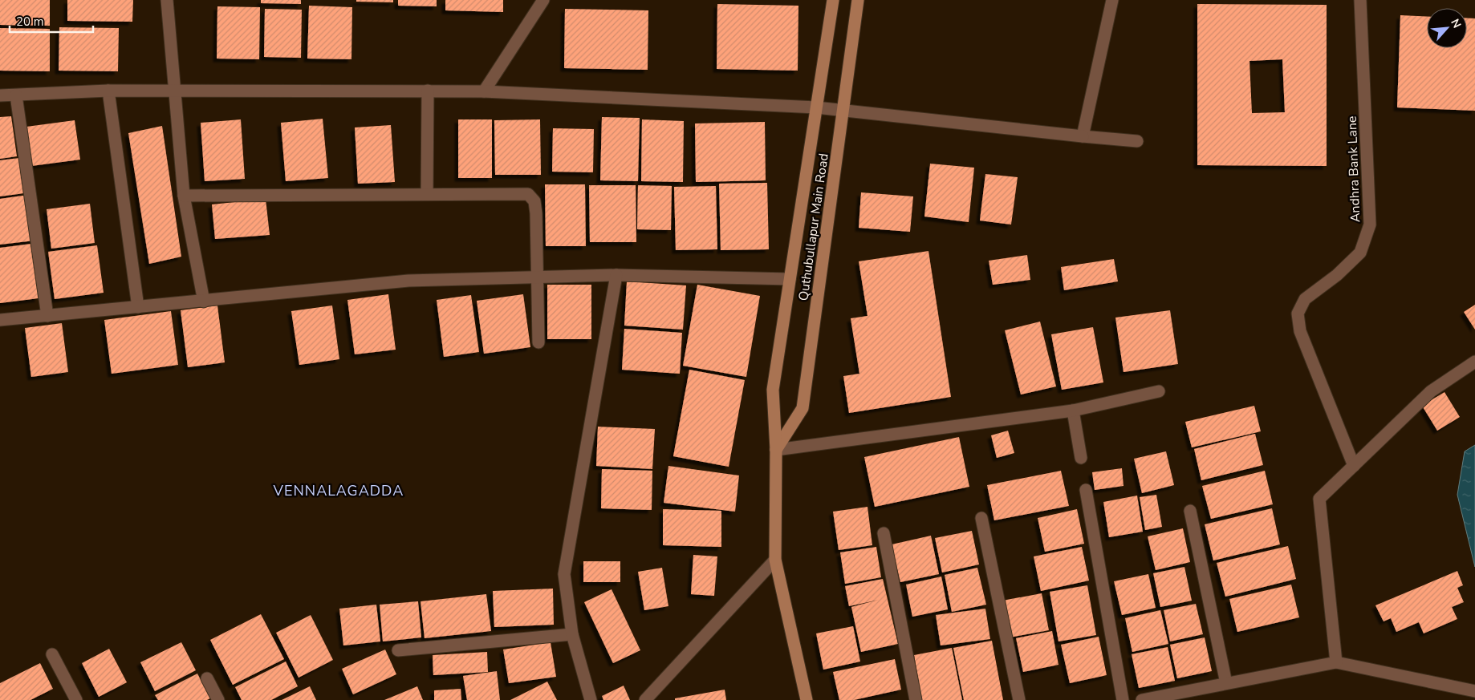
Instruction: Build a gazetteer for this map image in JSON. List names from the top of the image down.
{
  "streets": {
    "main road": ["Quthubullapur Main Road"],
    "street": ["Andhra Bank Lane"]
  },
  "districts": ["VENNALAGADDA"],
  "scale_bar": "20 m",
  "north": "top right"
}
